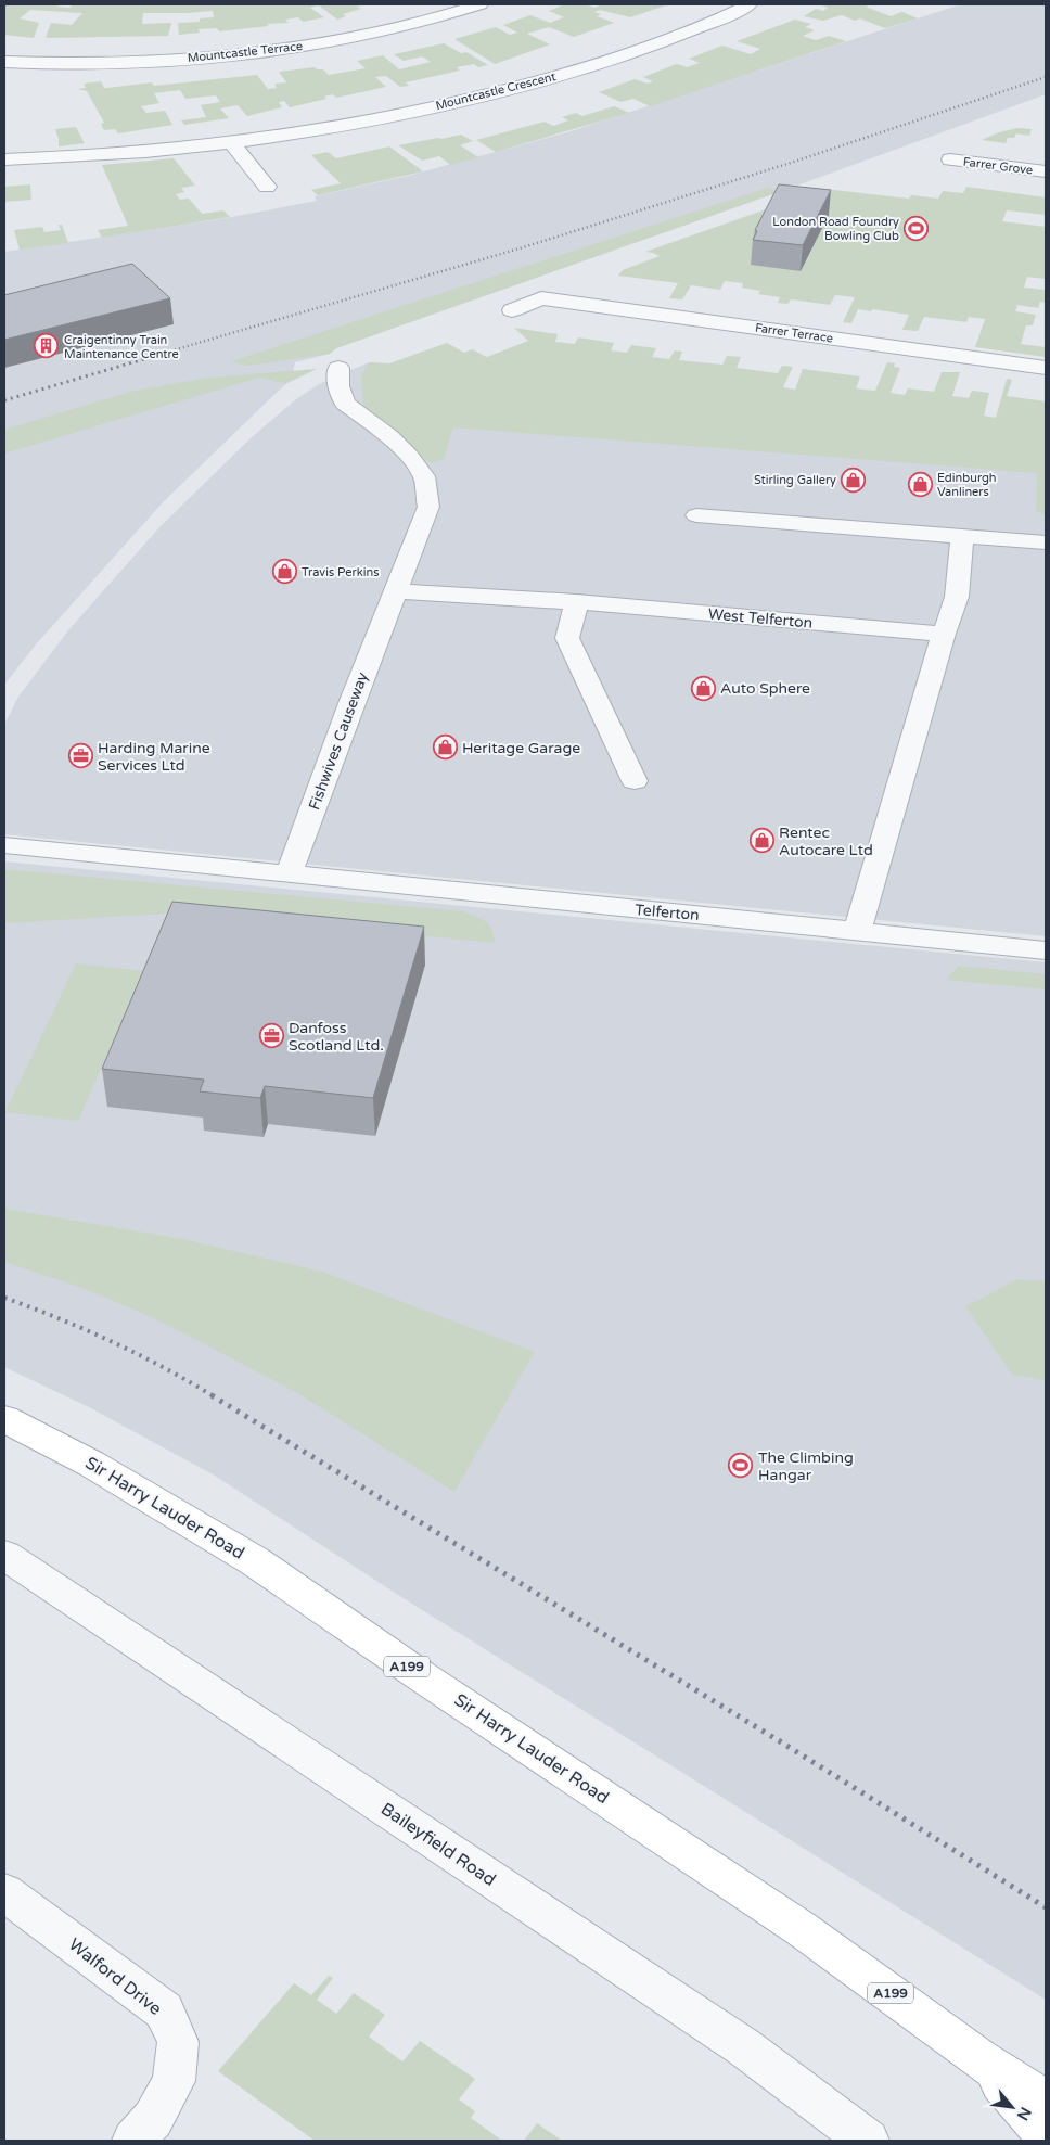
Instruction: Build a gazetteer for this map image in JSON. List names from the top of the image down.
{
  "streets": {
    "main road": ["Sir Harry Lauder Road", "A199"],
    "street": [
      "Mountcastle Terrace",
      "Mountcastle Crescent",
      "Farrer Grove",
      "Farrer Terrace",
      "West Telferton",
      "Fishwives Causeway",
      "Telferton",
      "Baileyfield Road",
      "Walford Drive"
    ]
  },
  "crossings": [
    ["West Telferton", "Fishwives Causeway"],
    ["Fishwives Causeway", "Telferton"],
    ["Sir Harry Lauder Road", "A199"]
  ],
  "places": {
    "sports": ["London Road Foundry Bowling Club", "The Climbing Hangar"],
    "building": ["Craigentinny Train Maintenance Centre"],
    "shop": [
      "Stirling Gallery",
      "Edinburgh Vanliners",
      "Travis Perkins",
      "Auto Sphere",
      "Heritage Garage",
      "Rentec Autocare Ltd"
    ],
    "office": ["Harding Marine Services Ltd", "Danfoss Scotland Ltd."]
  },
  "north": "bottom right"
}
